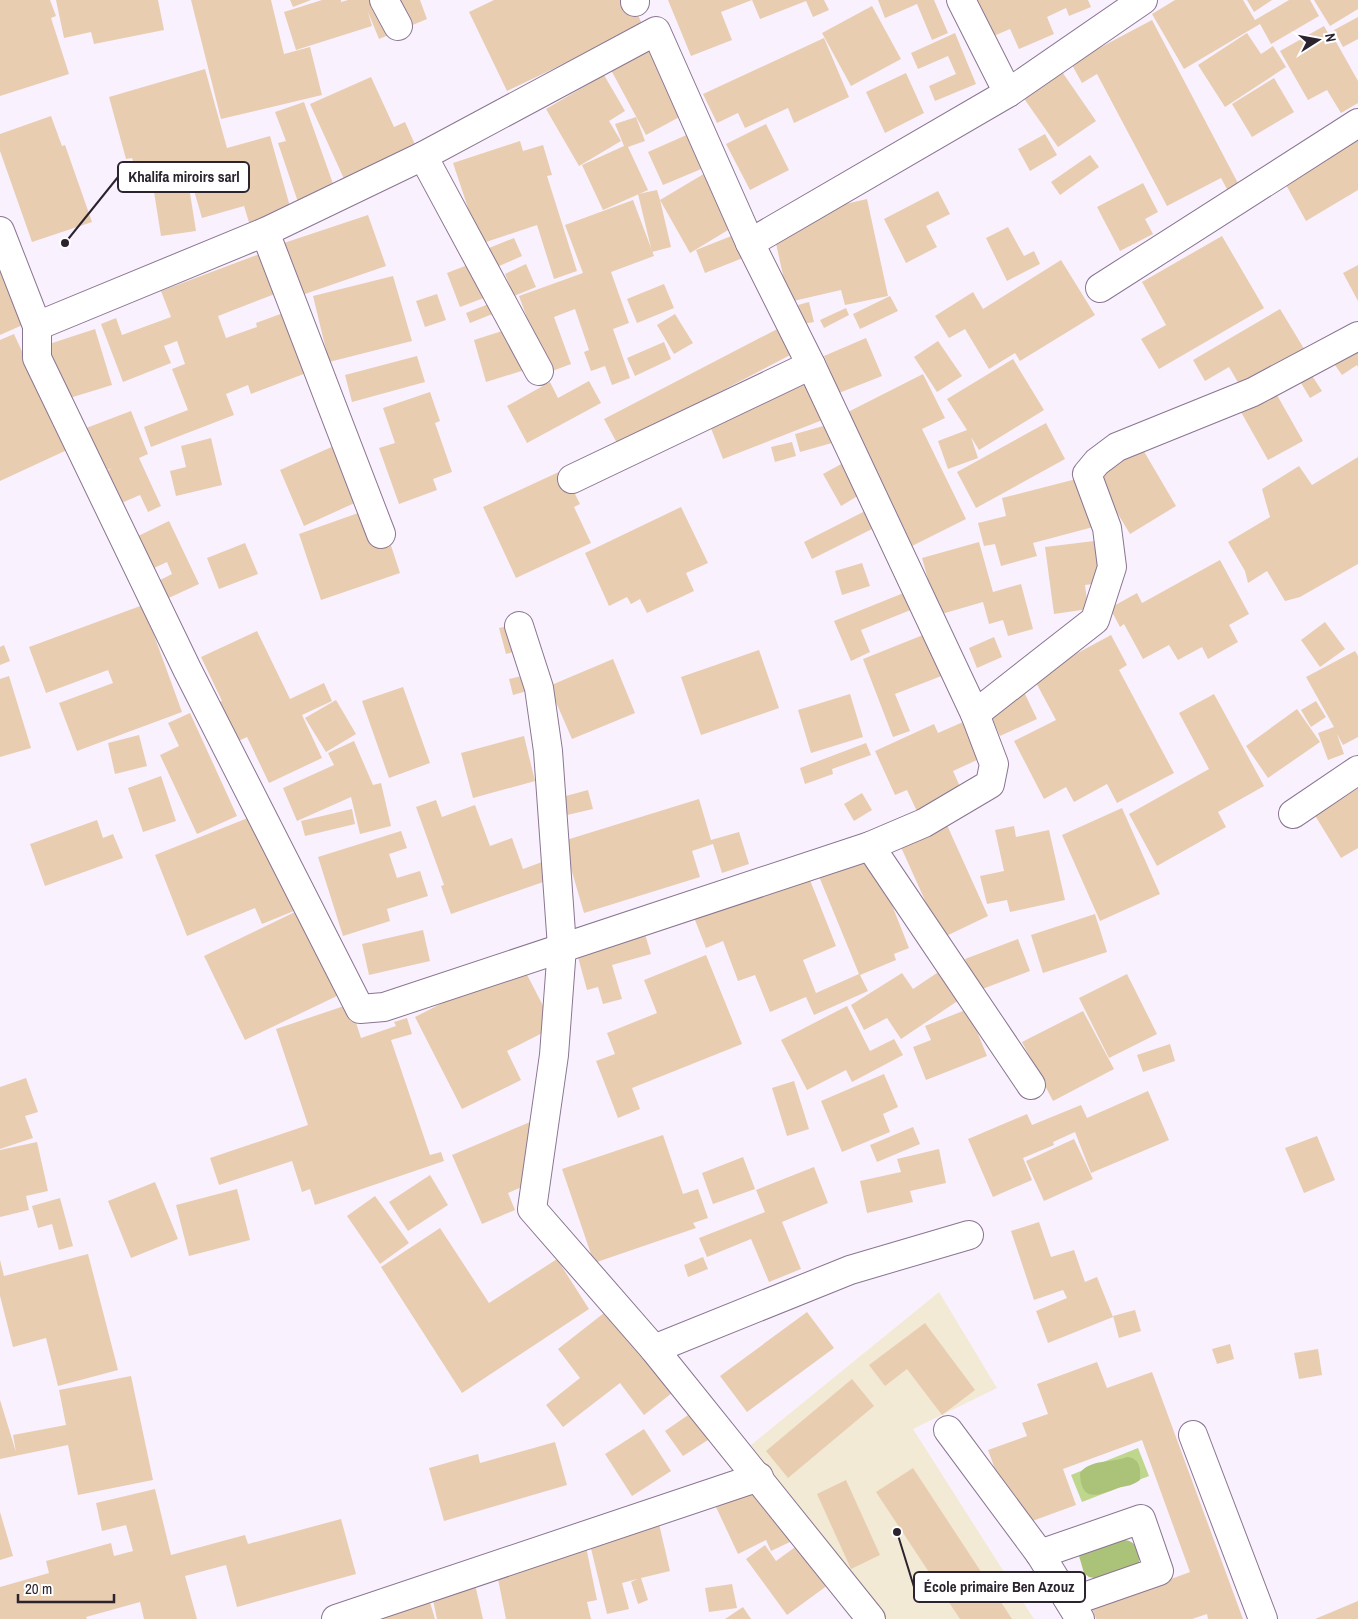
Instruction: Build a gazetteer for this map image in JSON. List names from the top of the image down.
{
  "places": ["Khalifa miroirs sarl", "École primaire Ben Azouz"],
  "scale_bar": "20 m",
  "north": "right"
}
